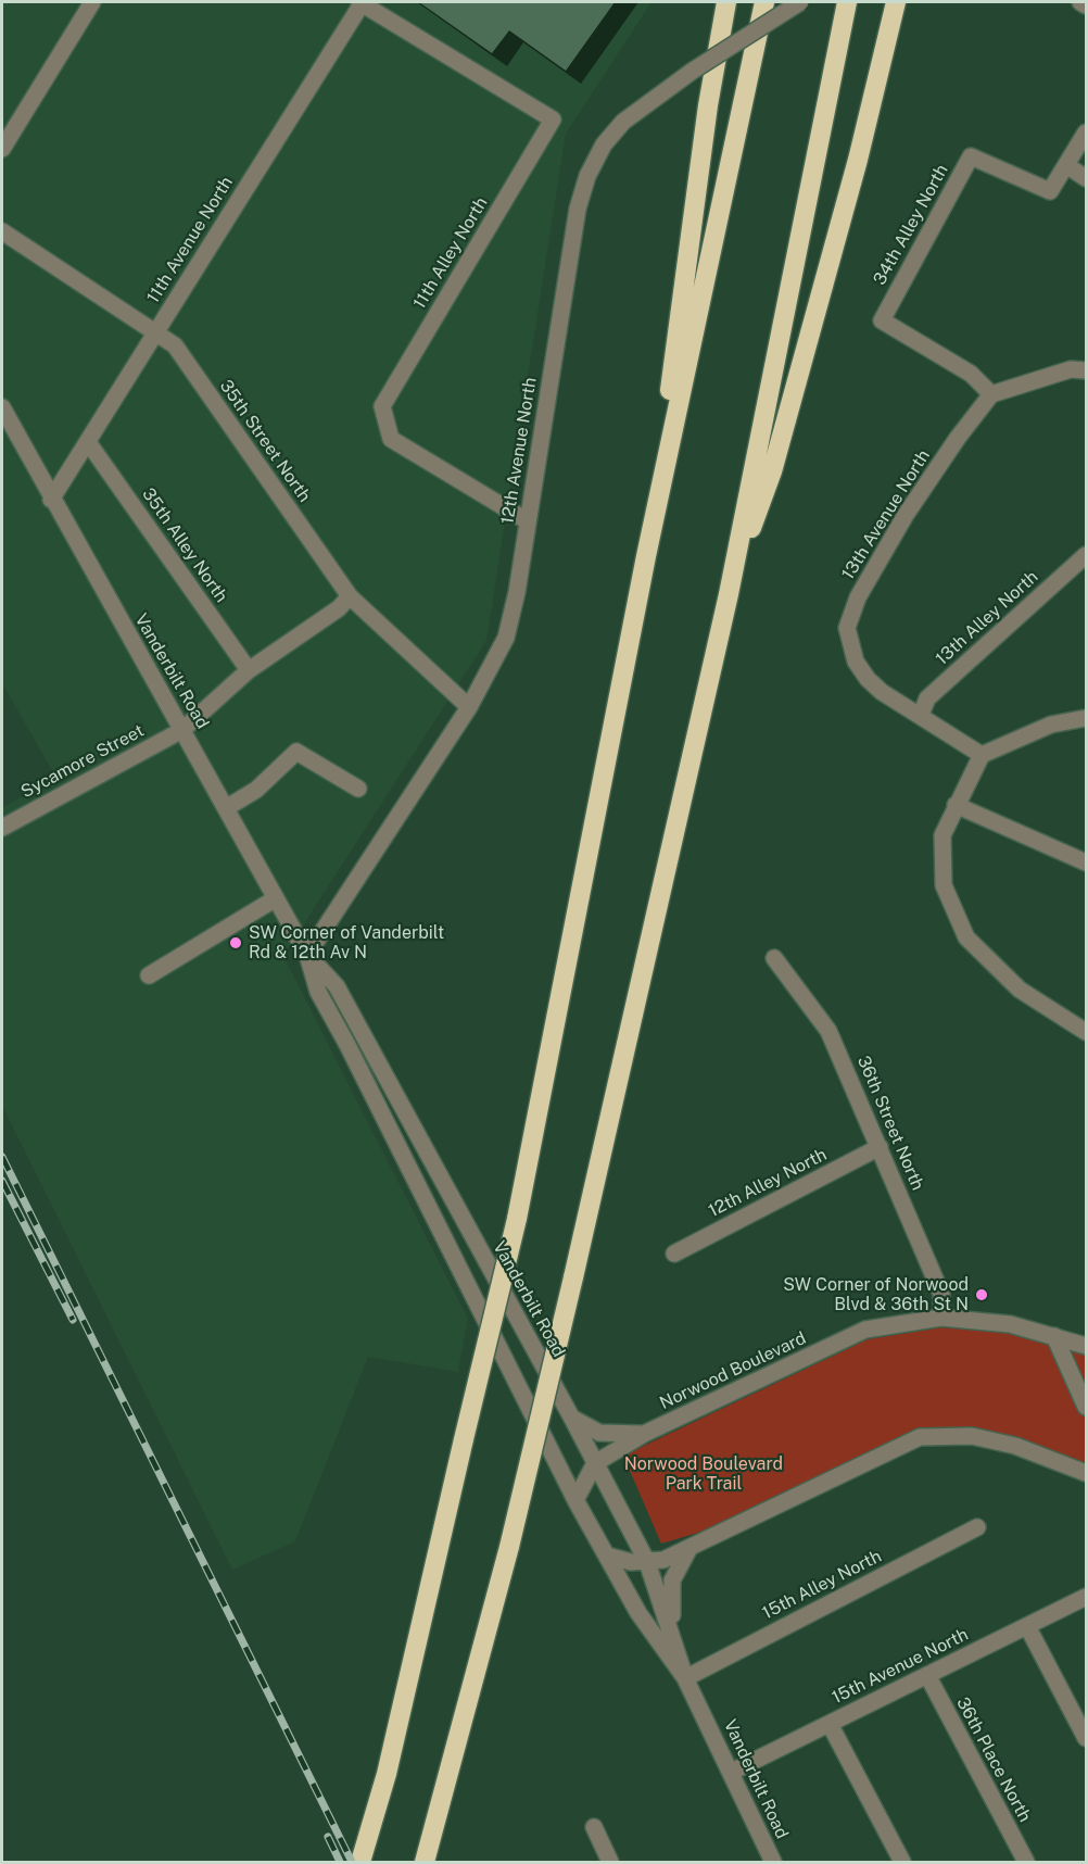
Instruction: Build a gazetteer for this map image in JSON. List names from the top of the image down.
{
  "streets": {
    "street": [
      "34th Alley North",
      "11th Avenue North",
      "11th Alley North",
      "35th Street North",
      "12th Avenue North",
      "13th Avenue North",
      "35th Alley North",
      "13th Alley North",
      "Vanderbilt Road",
      "Sycamore Street",
      "36th Street North",
      "12th Alley North",
      "Norwood Boulevard",
      "15th Alley North",
      "15th Avenue North",
      "36th Place North"
    ]
  },
  "crossings": [
    ["34th Alley North", "13th Avenue North"],
    ["11th Avenue North", "11th Alley North"],
    ["11th Avenue North", "35th Street North"],
    ["11th Avenue North", "35th Alley North"],
    ["11th Avenue North", "Vanderbilt Road"],
    ["11th Alley North", "12th Avenue North"],
    ["35th Street North", "12th Avenue North"],
    ["12th Avenue North", "Vanderbilt Road"],
    ["13th Avenue North", "13th Alley North"],
    ["Vanderbilt Road", "Sycamore Street"],
    ["Vanderbilt Road", "Norwood Boulevard"],
    ["Vanderbilt Road", "15th Alley North"],
    ["Vanderbilt Road", "15th Avenue North"],
    ["36th Street North", "12th Alley North"],
    ["36th Street North", "Norwood Boulevard"],
    ["15th Avenue North", "36th Place North"]
  ],
  "parks": ["Norwood Boulevard Park Trail"],
  "places": ["SW Corner of Vanderbilt Rd & 12th Av N", "SW Corner of Norwood Blvd & 36th St N"]
}
